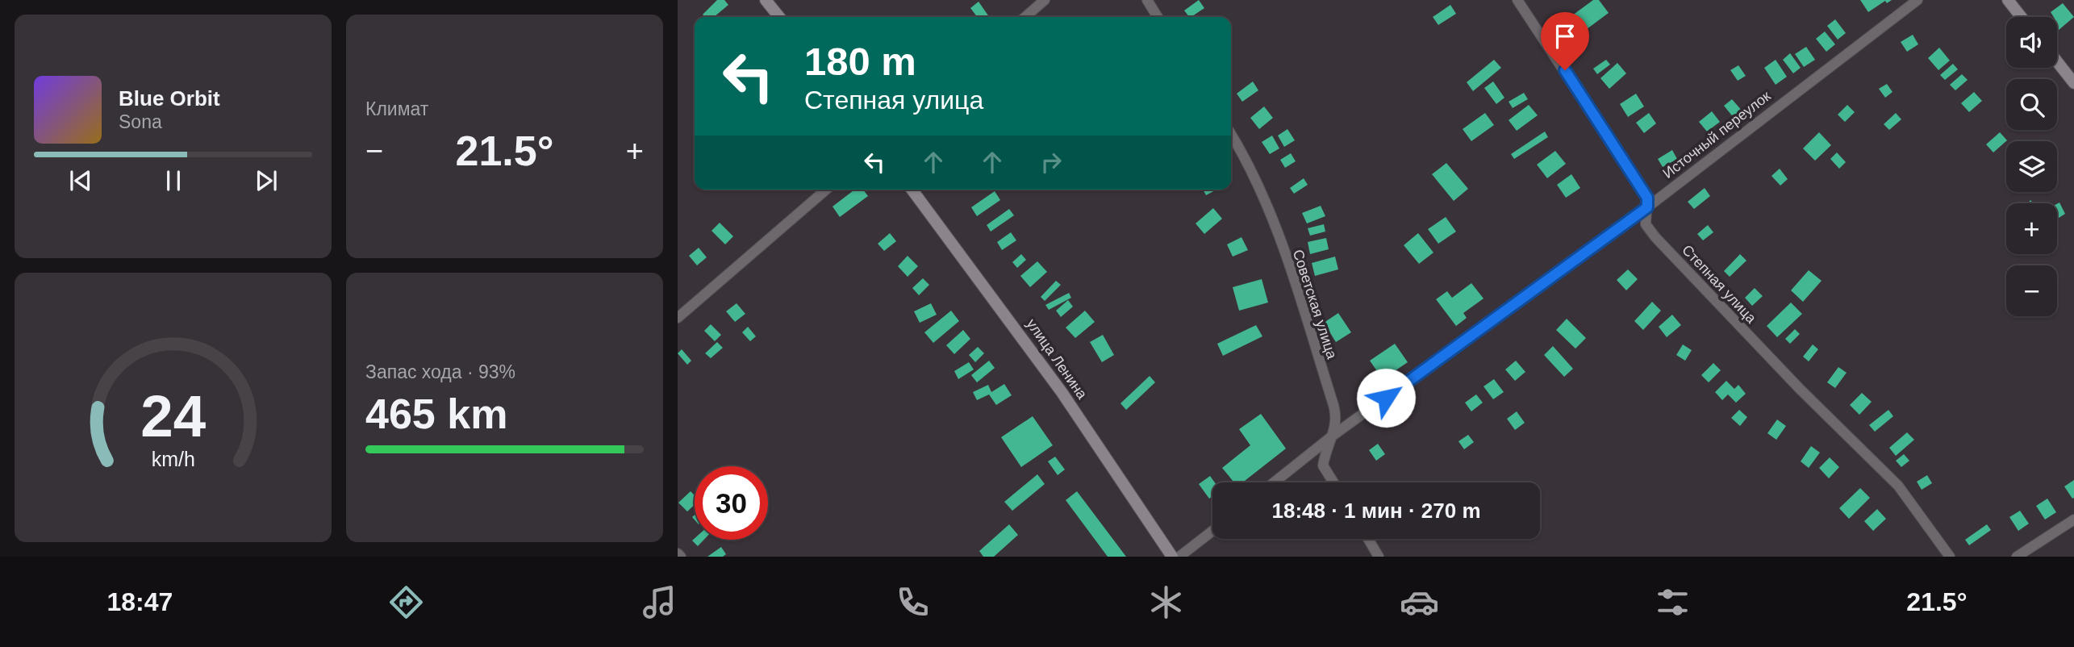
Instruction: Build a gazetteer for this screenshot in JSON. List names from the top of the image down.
{
  "streets": {
    "street": [
      "Источный переулок",
      "Степная улица",
      "Советская улица",
      "улица Ленина"
    ]
  },
  "crossings": [
    ["Источный переулок", "Степная улица"],
    ["Источный переулок", "Советская улица"]
  ],
  "page": {
    "tile": [
      "Климат",
      ["Запас хода · 93%", "465 km"]
    ],
    "map_buttons": ["+", "−"],
    "turn": ["180 m", "Степная улица"],
    "song": ["Blue Orbit", "Sona"],
    "heat": ["−", "21.5°", "+"],
    "limit": "30",
    "trip": "18:48 · 1 мин · 270 m",
    "tabs": ["18:47", "21.5°"],
    "gauge": ["24", "km/h"]
  }
}
